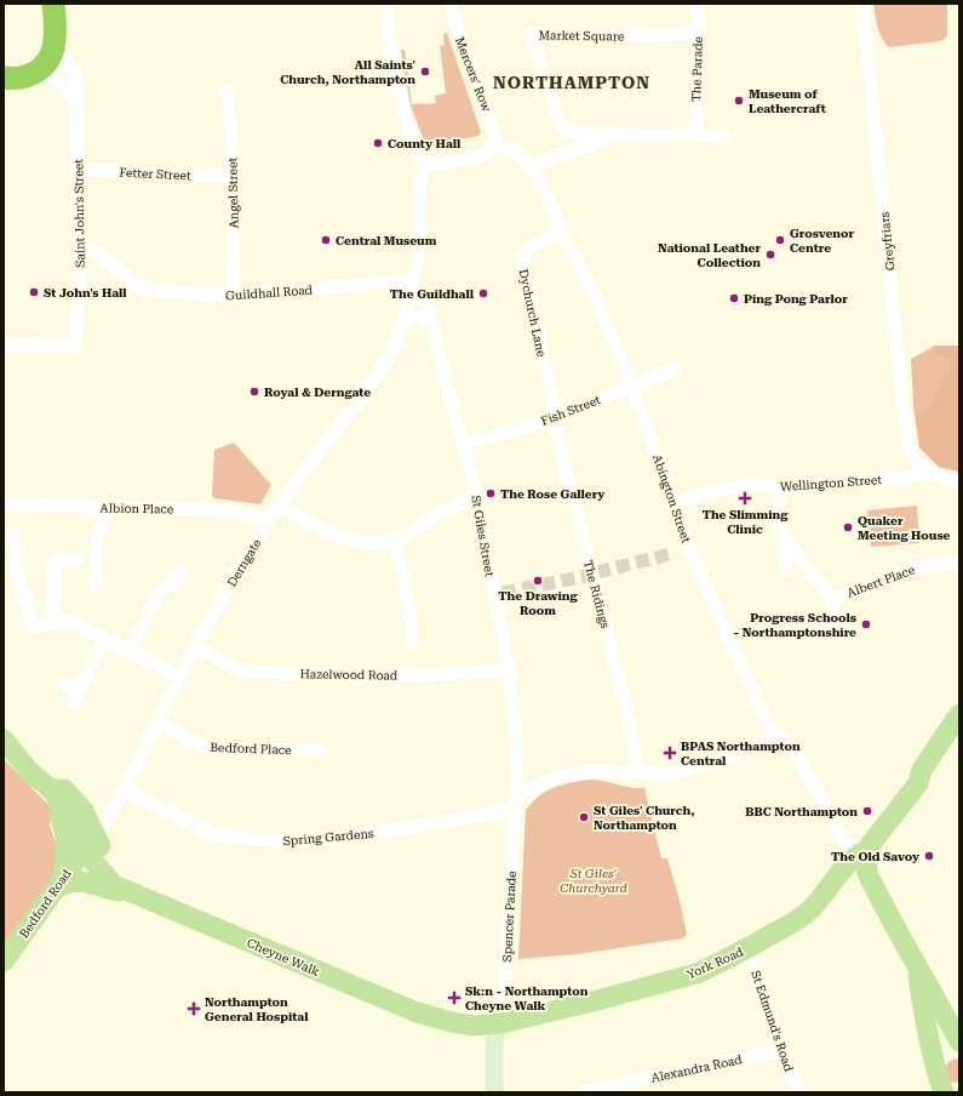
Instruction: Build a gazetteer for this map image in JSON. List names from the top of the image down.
{
  "streets": {
    "highway": ["Saint John's Street"],
    "main road": ["Bedford Road", "Cheyne Walk", "York Road"],
    "street": [
      "Market Square",
      "The Parade",
      "Mercers' Row",
      "Fetter Street",
      "Angel Street",
      "Greyfriars",
      "Guildhall Road",
      "Dychurch Lane",
      "Fish Street",
      "Wellington Street",
      "Abington Street",
      "Albion Place",
      "St Giles Street",
      "Derngate",
      "Albert Place",
      "The Ridings",
      "Hazelwood Road",
      "Bedford Place",
      "Spring Gardens",
      "Spencer Parade",
      "St Edmund's Road",
      "Alexandra Road"
    ]
  },
  "crossings": [
    ["Market Square", "The Parade"],
    ["Mercers' Row", "Abington Street"],
    ["Fetter Street", "Angel Street"],
    ["Fetter Street", "Saint John's Street"],
    ["Angel Street", "Guildhall Road"],
    ["Saint John's Street", "Guildhall Road"],
    ["Greyfriars", "Wellington Street"],
    ["Guildhall Road", "St Giles Street"],
    ["Guildhall Road", "Derngate"],
    ["Dychurch Lane", "Fish Street"],
    ["Dychurch Lane", "Abington Street"],
    ["Dychurch Lane", "The Ridings"],
    ["Fish Street", "Abington Street"],
    ["Fish Street", "St Giles Street"],
    ["Fish Street", "The Ridings"],
    ["Wellington Street", "Abington Street"],
    ["Wellington Street", "Albert Place"],
    ["Albion Place", "Derngate"],
    ["St Giles Street", "Derngate"],
    ["St Giles Street", "Hazelwood Road"],
    ["St Giles Street", "Spencer Parade"],
    ["Derngate", "Hazelwood Road"],
    ["Derngate", "Bedford Place"],
    ["Derngate", "Spring Gardens"],
    ["Derngate", "Bedford Road"],
    ["Derngate", "Cheyne Walk"],
    ["Spring Gardens", "Spencer Parade"],
    ["Bedford Road", "Cheyne Walk"],
    ["Spencer Parade", "Cheyne Walk"],
    ["Spencer Parade", "York Road"],
    ["Cheyne Walk", "York Road"],
    ["York Road", "St Edmund's Road"],
    ["St Edmund's Road", "Alexandra Road"]
  ],
  "districts": ["NORTHAMPTON"],
  "parks": ["St Giles' Churchyard"],
  "places": {
    "other": [
      "All Saints' Church, Northampton",
      "Museum of Leathercraft",
      "County Hall",
      "Central Museum",
      "Grosvenor Centre",
      "National Leather Collection",
      "St John's Hall",
      "The Guildhall",
      "Ping Pong Parlor",
      "Royal & Derngate",
      "The Rose Gallery",
      "Quaker Meeting House",
      "The Drawing Room",
      "Progress Schools - Northamptonshire",
      "BBC Northampton",
      "St Giles' Church, Northampton",
      "The Old Savoy"
    ],
    "health": [
      "The Slimming Clinic",
      "BPAS Northampton Central",
      "Sk:n - Northampton Cheyne Walk",
      "Northampton General Hospital"
    ]
  }
}
